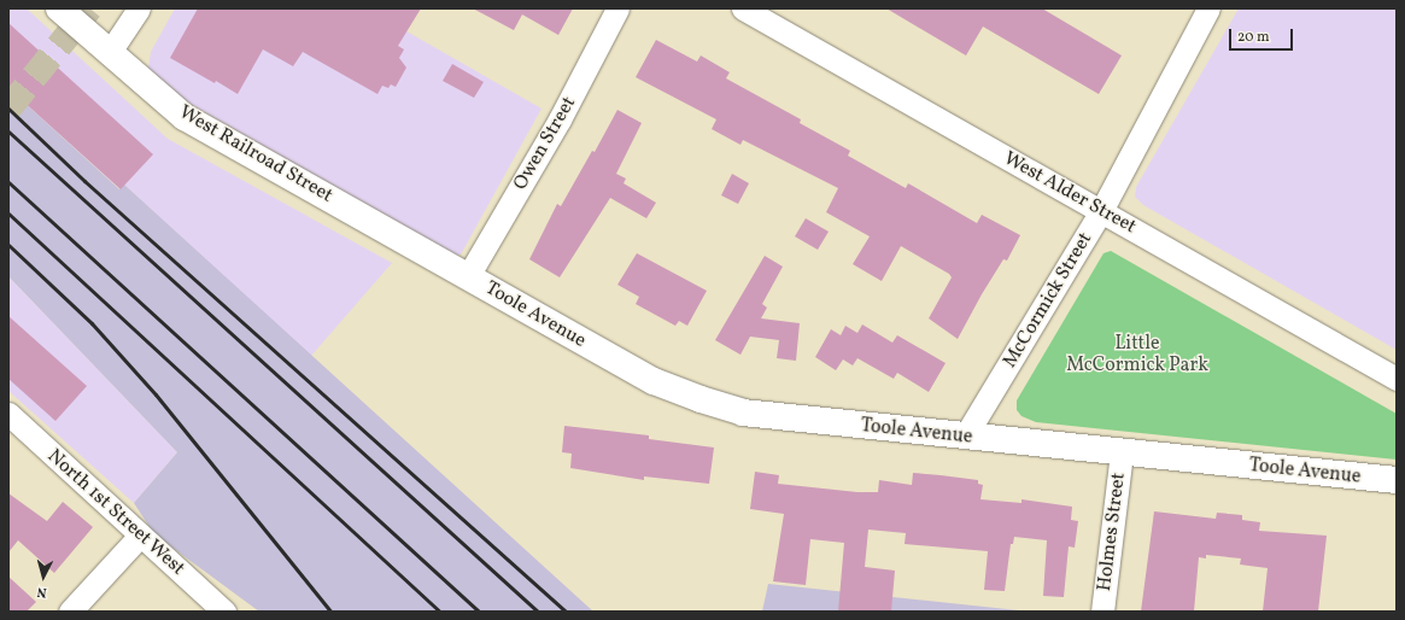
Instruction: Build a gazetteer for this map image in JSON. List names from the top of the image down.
{
  "streets": {
    "street": [
      "Owen Street",
      "West Railroad Street",
      "West Alder Street",
      "McCormick Street",
      "Toole Avenue",
      "North 1st Street West",
      "Holmes Street"
    ]
  },
  "crossings": [
    ["Owen Street", "West Railroad Street"],
    ["Owen Street", "Toole Avenue"],
    ["West Railroad Street", "Toole Avenue"],
    ["West Alder Street", "McCormick Street"],
    ["McCormick Street", "Toole Avenue"],
    ["Toole Avenue", "Holmes Street"]
  ],
  "parks": ["Little McCormick Park"],
  "scale_bar": "20 m",
  "north": "bottom"
}
